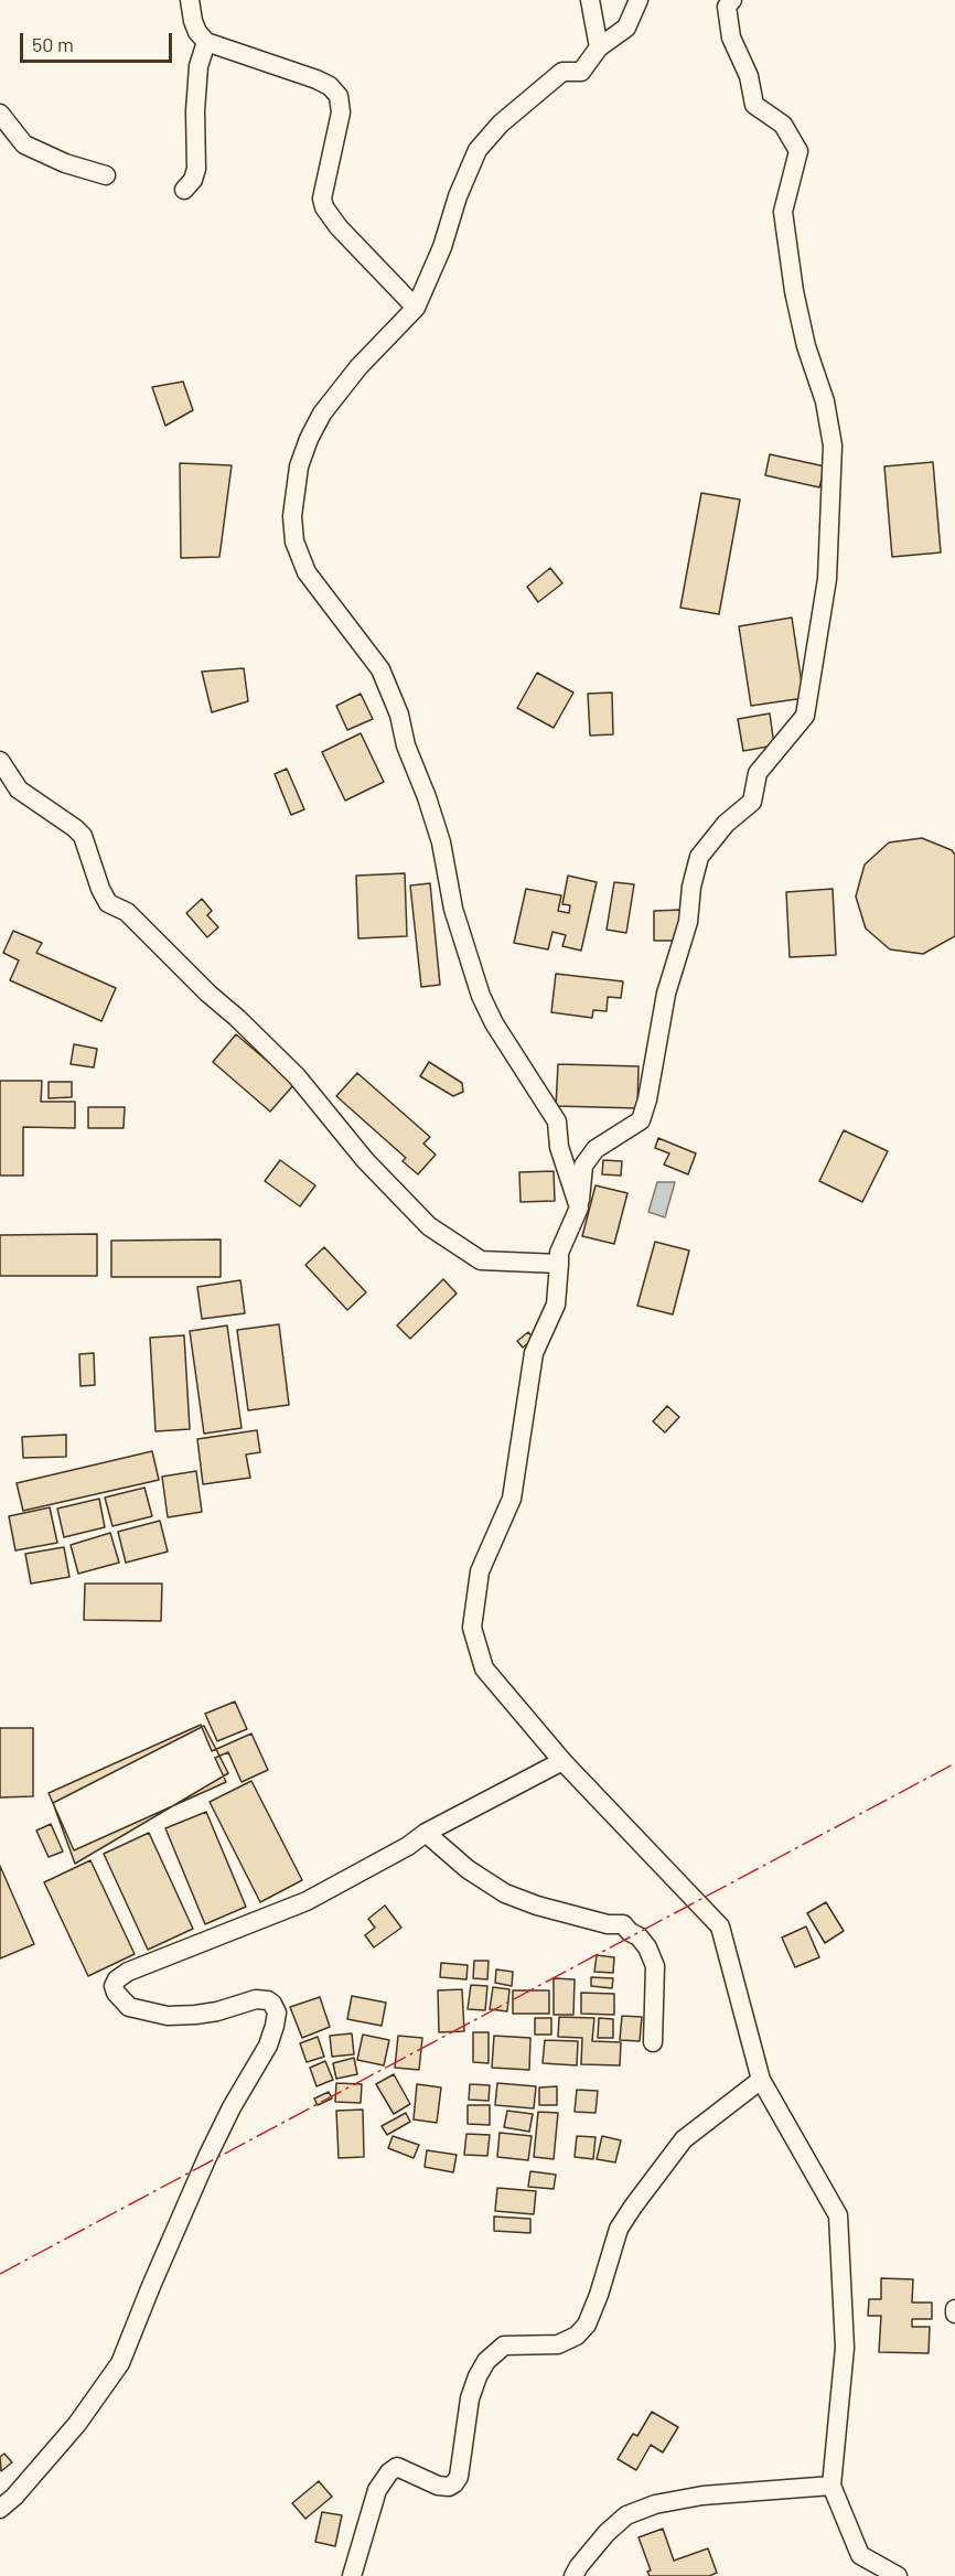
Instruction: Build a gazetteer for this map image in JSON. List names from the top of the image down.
{
  "scale_bar": "50 m"
}
